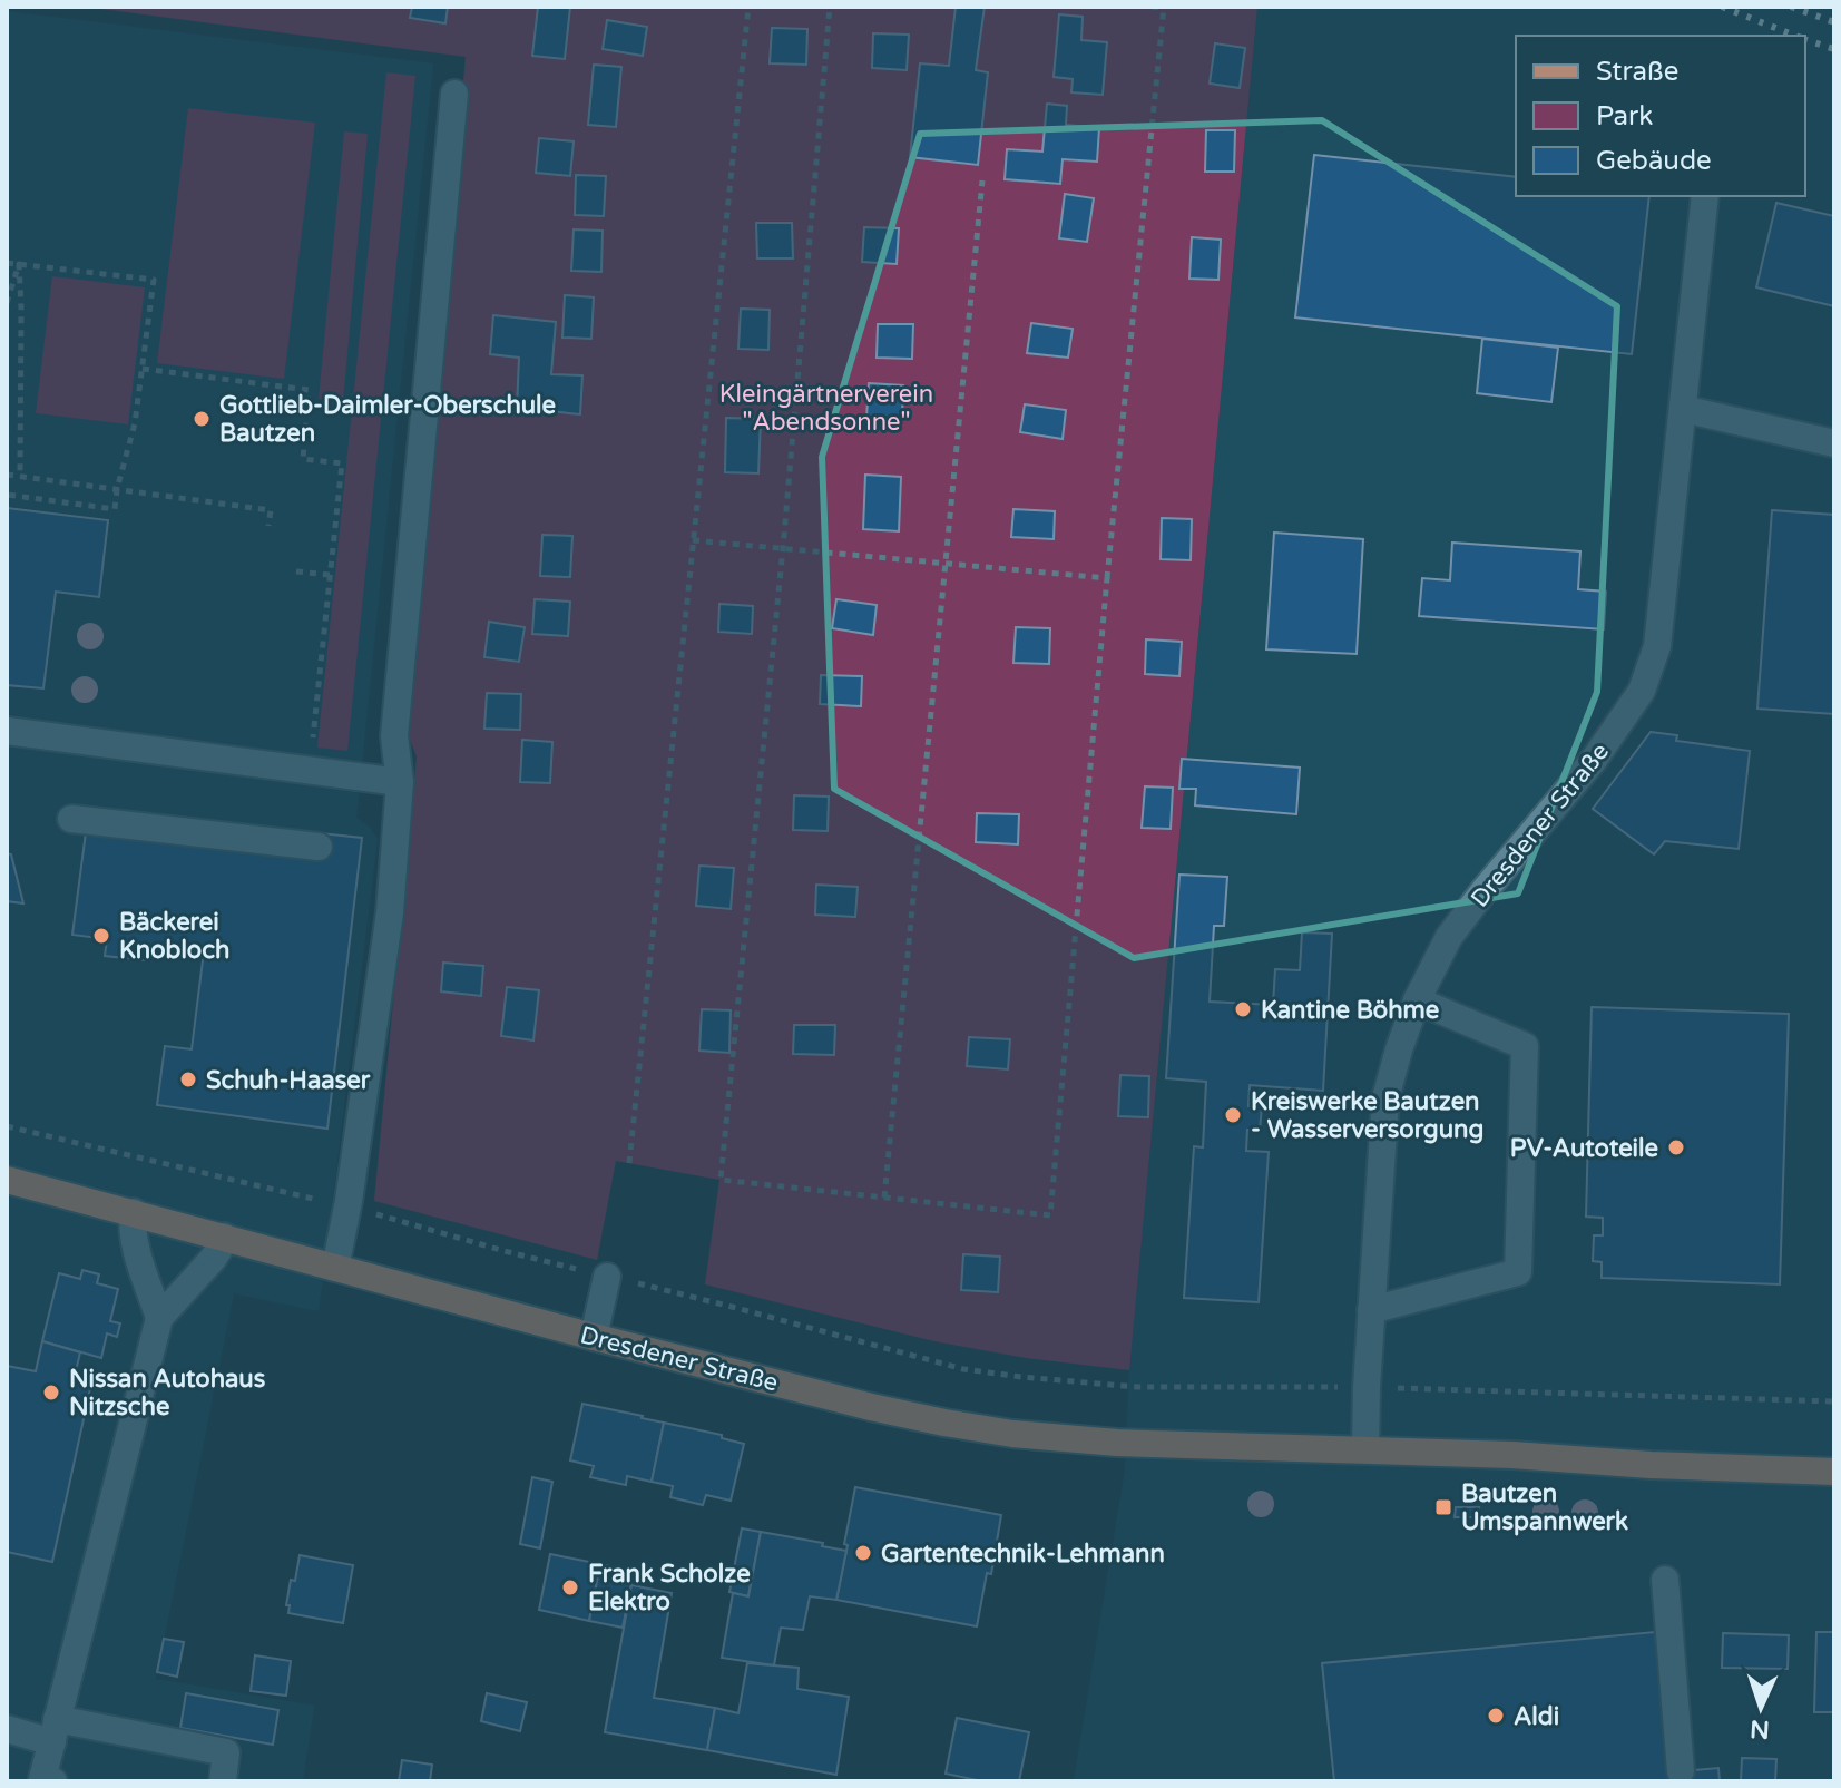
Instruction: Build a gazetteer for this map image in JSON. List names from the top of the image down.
{
  "streets": {
    "main road": ["Dresdener Straße"]
  },
  "parks": ["Kleingärtnerverein \"Abendsonne\""],
  "places": {
    "other": [
      "Gottlieb-Daimler-Oberschule Bautzen",
      "Bäckerei Knobloch",
      "Kantine Böhme",
      "Schuh-Haaser",
      "Kreiswerke Bautzen - Wasserversorgung",
      "PV-Autoteile",
      "Nissan Autohaus Nitzsche",
      "Gartentechnik-Lehmann",
      "Frank Scholze Elektro",
      "Aldi"
    ],
    "transit": ["Bautzen Umspannwerk"]
  },
  "legend": ["Straße", "Park", "Gebäude"],
  "north": "bottom"
}
